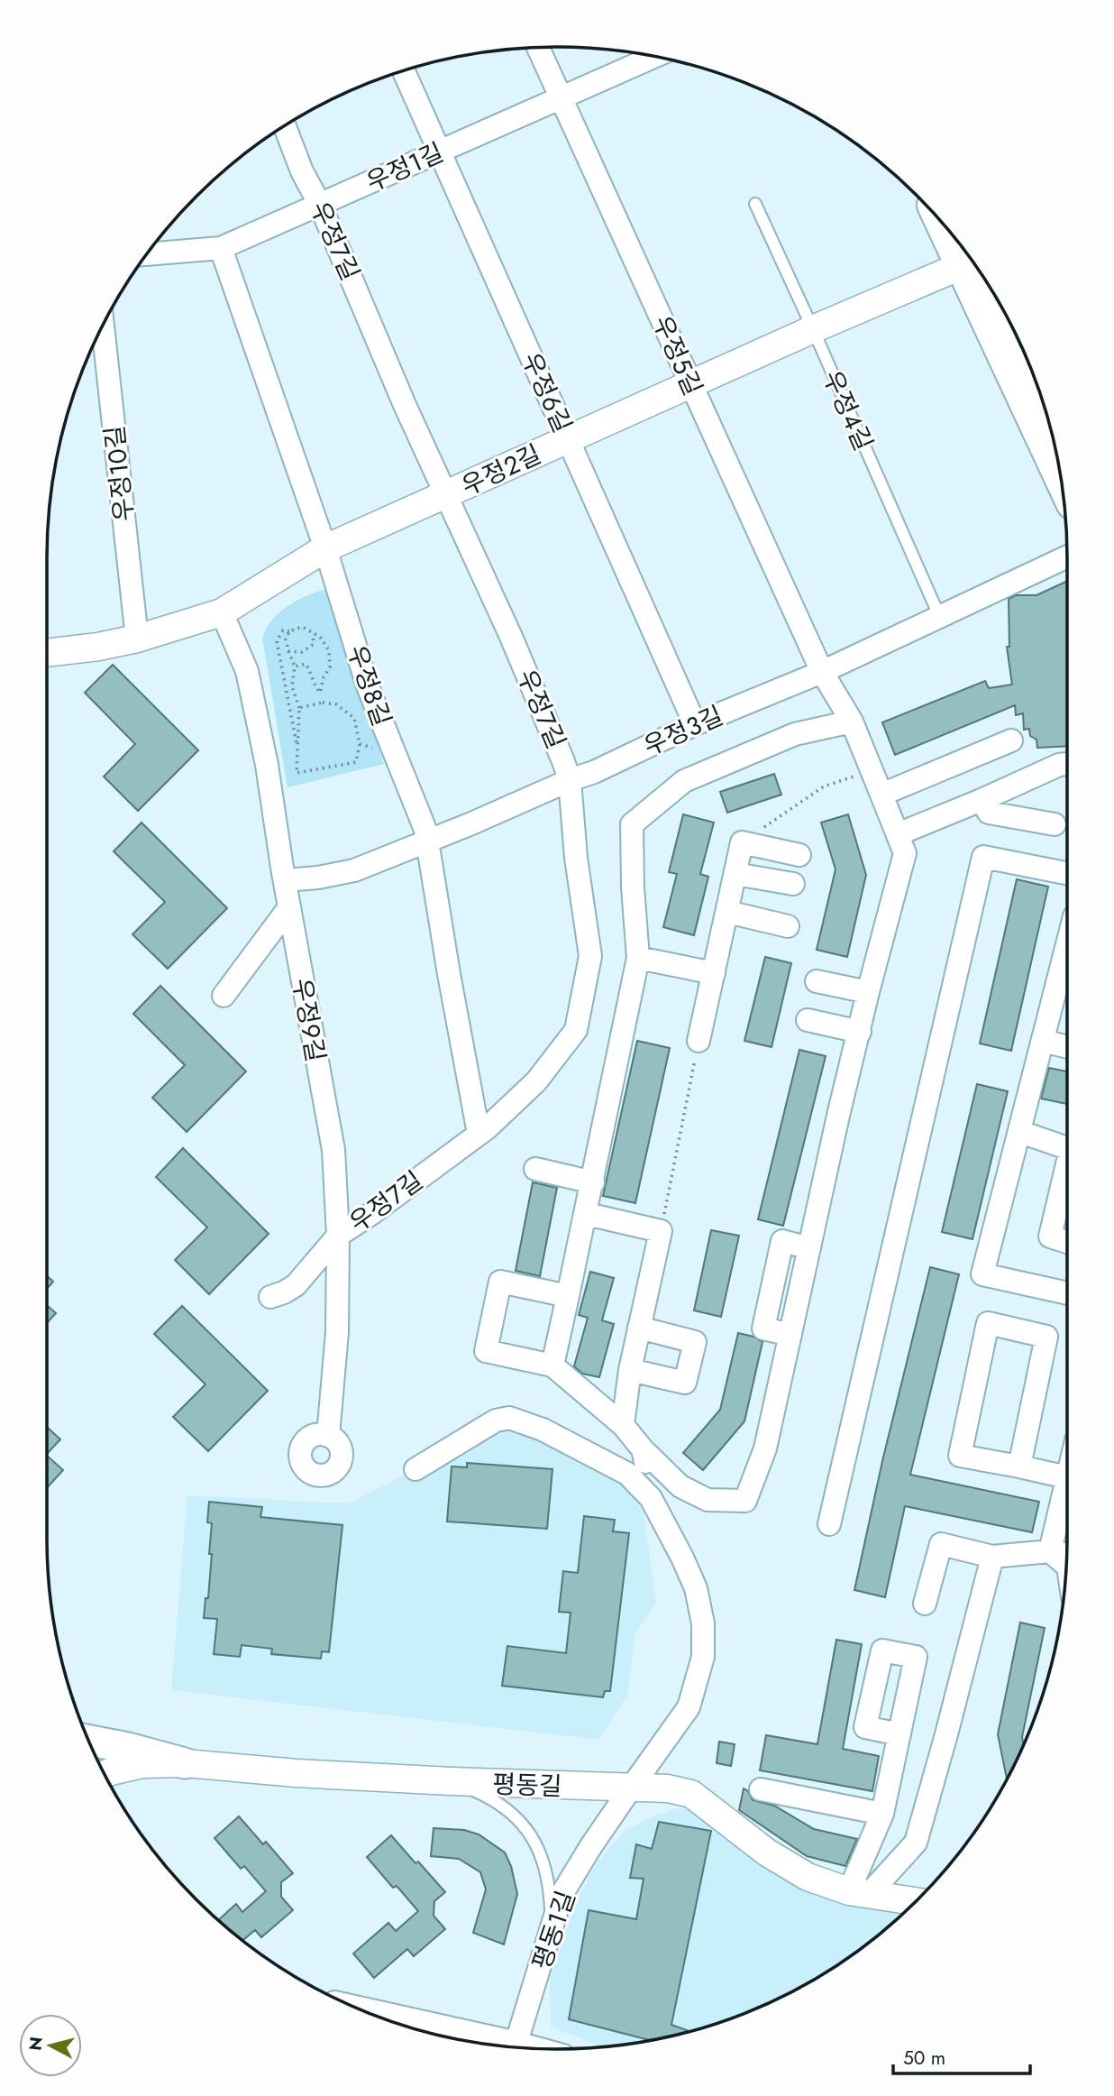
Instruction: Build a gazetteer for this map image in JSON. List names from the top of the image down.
{
  "streets": {
    "street": [
      "우정1길",
      "우정7길",
      "우정5길",
      "우정6길",
      "우정2길",
      "우정10길",
      "우정8길",
      "우정3길",
      "우정9길",
      "평동길",
      "평동1길"
    ],
    "lane": ["우정4길"]
  },
  "crossings": [
    ["우정1길", "우정7길"],
    ["우정1길", "우정5길"],
    ["우정1길", "우정6길"],
    ["우정1길", "우정8길"],
    ["우정7길", "우정2길"],
    ["우정7길", "우정8길"],
    ["우정7길", "우정3길"],
    ["우정7길", "우정9길"],
    ["우정5길", "우정2길"],
    ["우정5길", "우정3길"],
    ["우정6길", "우정2길"],
    ["우정6길", "우정3길"],
    ["우정4길", "우정2길"],
    ["우정4길", "우정3길"],
    ["우정2길", "우정10길"],
    ["우정2길", "우정8길"],
    ["우정2길", "우정9길"],
    ["우정8길", "우정3길"],
    ["우정3길", "우정9길"],
    ["평동길", "평동1길"]
  ],
  "scale_bar": "50 m",
  "north": "left"
}
